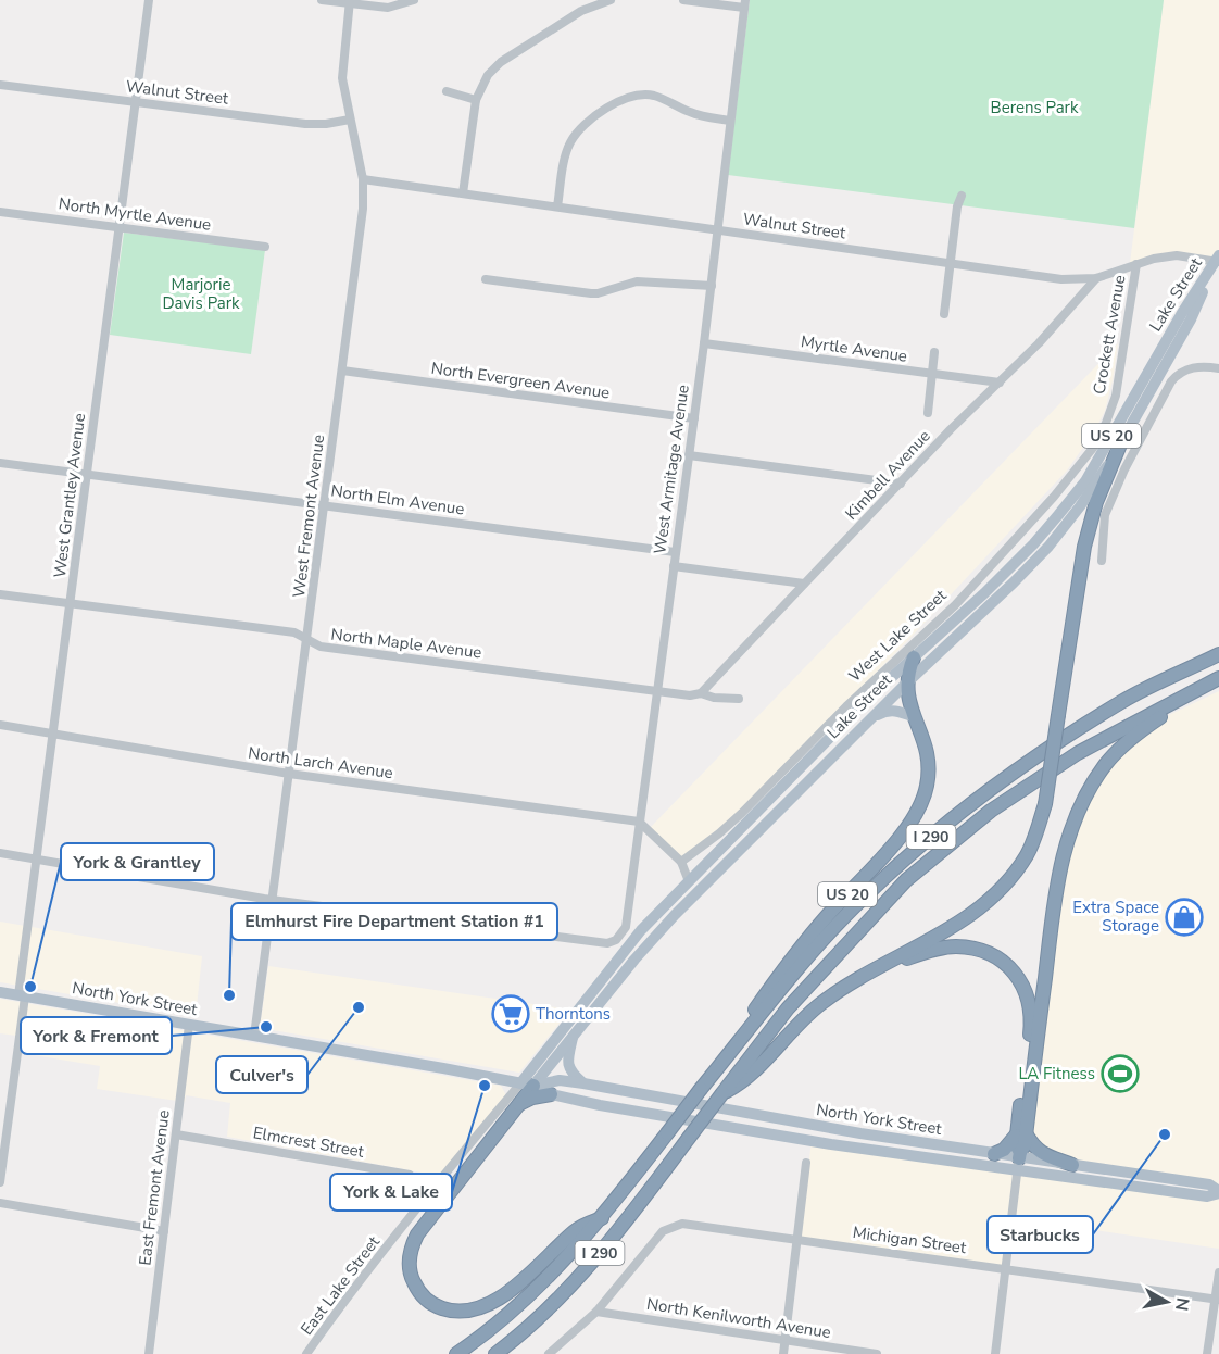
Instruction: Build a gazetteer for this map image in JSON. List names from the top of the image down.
{
  "streets": {
    "highway": ["US 20", "I 290"],
    "main road": ["Lake Street", "North York Street"],
    "street": [
      "Walnut Street",
      "North Myrtle Avenue",
      "Crockett Avenue",
      "Myrtle Avenue",
      "North Evergreen Avenue",
      "West Armitage Avenue",
      "Kimbell Avenue",
      "West Grantley Avenue",
      "North Elm Avenue",
      "West Fremont Avenue",
      "West Lake Street",
      "North Maple Avenue",
      "North Larch Avenue",
      "Elmcrest Street",
      "East Fremont Avenue",
      "Michigan Street",
      "East Lake Street",
      "North Kenilworth Avenue"
    ]
  },
  "crossings": [
    ["Walnut Street", "Lake Street"],
    ["Walnut Street", "Crockett Avenue"],
    ["Walnut Street", "West Armitage Avenue"],
    ["Walnut Street", "Kimbell Avenue"],
    ["Walnut Street", "West Grantley Avenue"],
    ["Walnut Street", "West Fremont Avenue"],
    ["North Myrtle Avenue", "West Grantley Avenue"],
    ["Lake Street", "US 20"],
    ["Lake Street", "North York Street"],
    ["Lake Street", "East Lake Street"],
    ["Crockett Avenue", "West Lake Street"],
    ["Myrtle Avenue", "West Armitage Avenue"],
    ["Myrtle Avenue", "Kimbell Avenue"],
    ["North Evergreen Avenue", "West Armitage Avenue"],
    ["North Evergreen Avenue", "West Fremont Avenue"],
    ["US 20", "I 290"],
    ["West Armitage Avenue", "North Elm Avenue"],
    ["West Armitage Avenue", "West Fremont Avenue"],
    ["West Armitage Avenue", "North Maple Avenue"],
    ["West Armitage Avenue", "North Larch Avenue"],
    ["Kimbell Avenue", "North Maple Avenue"],
    ["West Grantley Avenue", "North Elm Avenue"],
    ["West Grantley Avenue", "North Maple Avenue"],
    ["West Grantley Avenue", "North Larch Avenue"],
    ["West Grantley Avenue", "North York Street"],
    ["North Elm Avenue", "West Fremont Avenue"],
    ["West Fremont Avenue", "North Maple Avenue"],
    ["West Fremont Avenue", "North Larch Avenue"],
    ["West Fremont Avenue", "North York Street"],
    ["North York Street", "East Fremont Avenue"],
    ["North York Street", "East Lake Street"],
    ["Elmcrest Street", "East Fremont Avenue"],
    ["Elmcrest Street", "East Lake Street"],
    ["Michigan Street", "North Kenilworth Avenue"]
  ],
  "parks": ["Berens Park", "Marjorie Davis Park"],
  "places": {
    "shop": ["Extra Space Storage"],
    "other": [
      "York & Grantley",
      "Elmhurst Fire Department Station #1",
      "Culver's",
      "York & Fremont",
      "York & Lake",
      "Starbucks"
    ],
    "supermarket": ["Thorntons"],
    "sports": ["LA Fitness"]
  },
  "north": "right"
}
